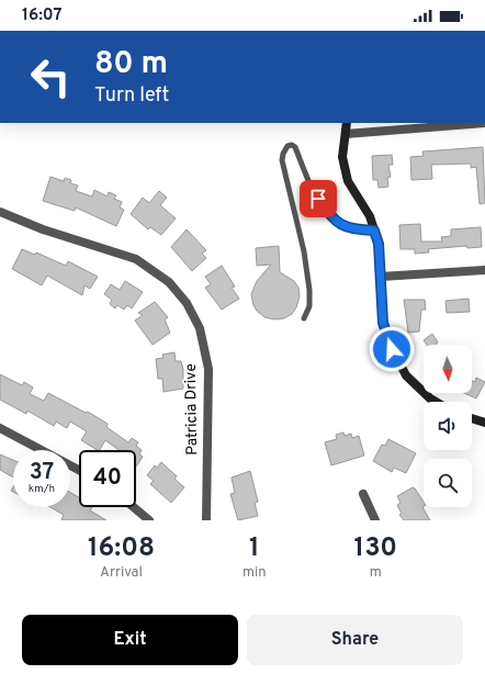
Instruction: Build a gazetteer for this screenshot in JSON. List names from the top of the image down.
{
  "streets": {
    "street": ["Patricia Drive"]
  },
  "north": "bottom",
  "page": {
    "status": "16:07",
    "turn": ["80 m", "Turn left"],
    "speed": "37 km/h",
    "limit": "40",
    "eta": [
      "16:08",
      "Arrival",
      "1",
      "min",
      "130",
      "m"
    ],
    "buttons": ["Exit", "Share"]
  }
}
